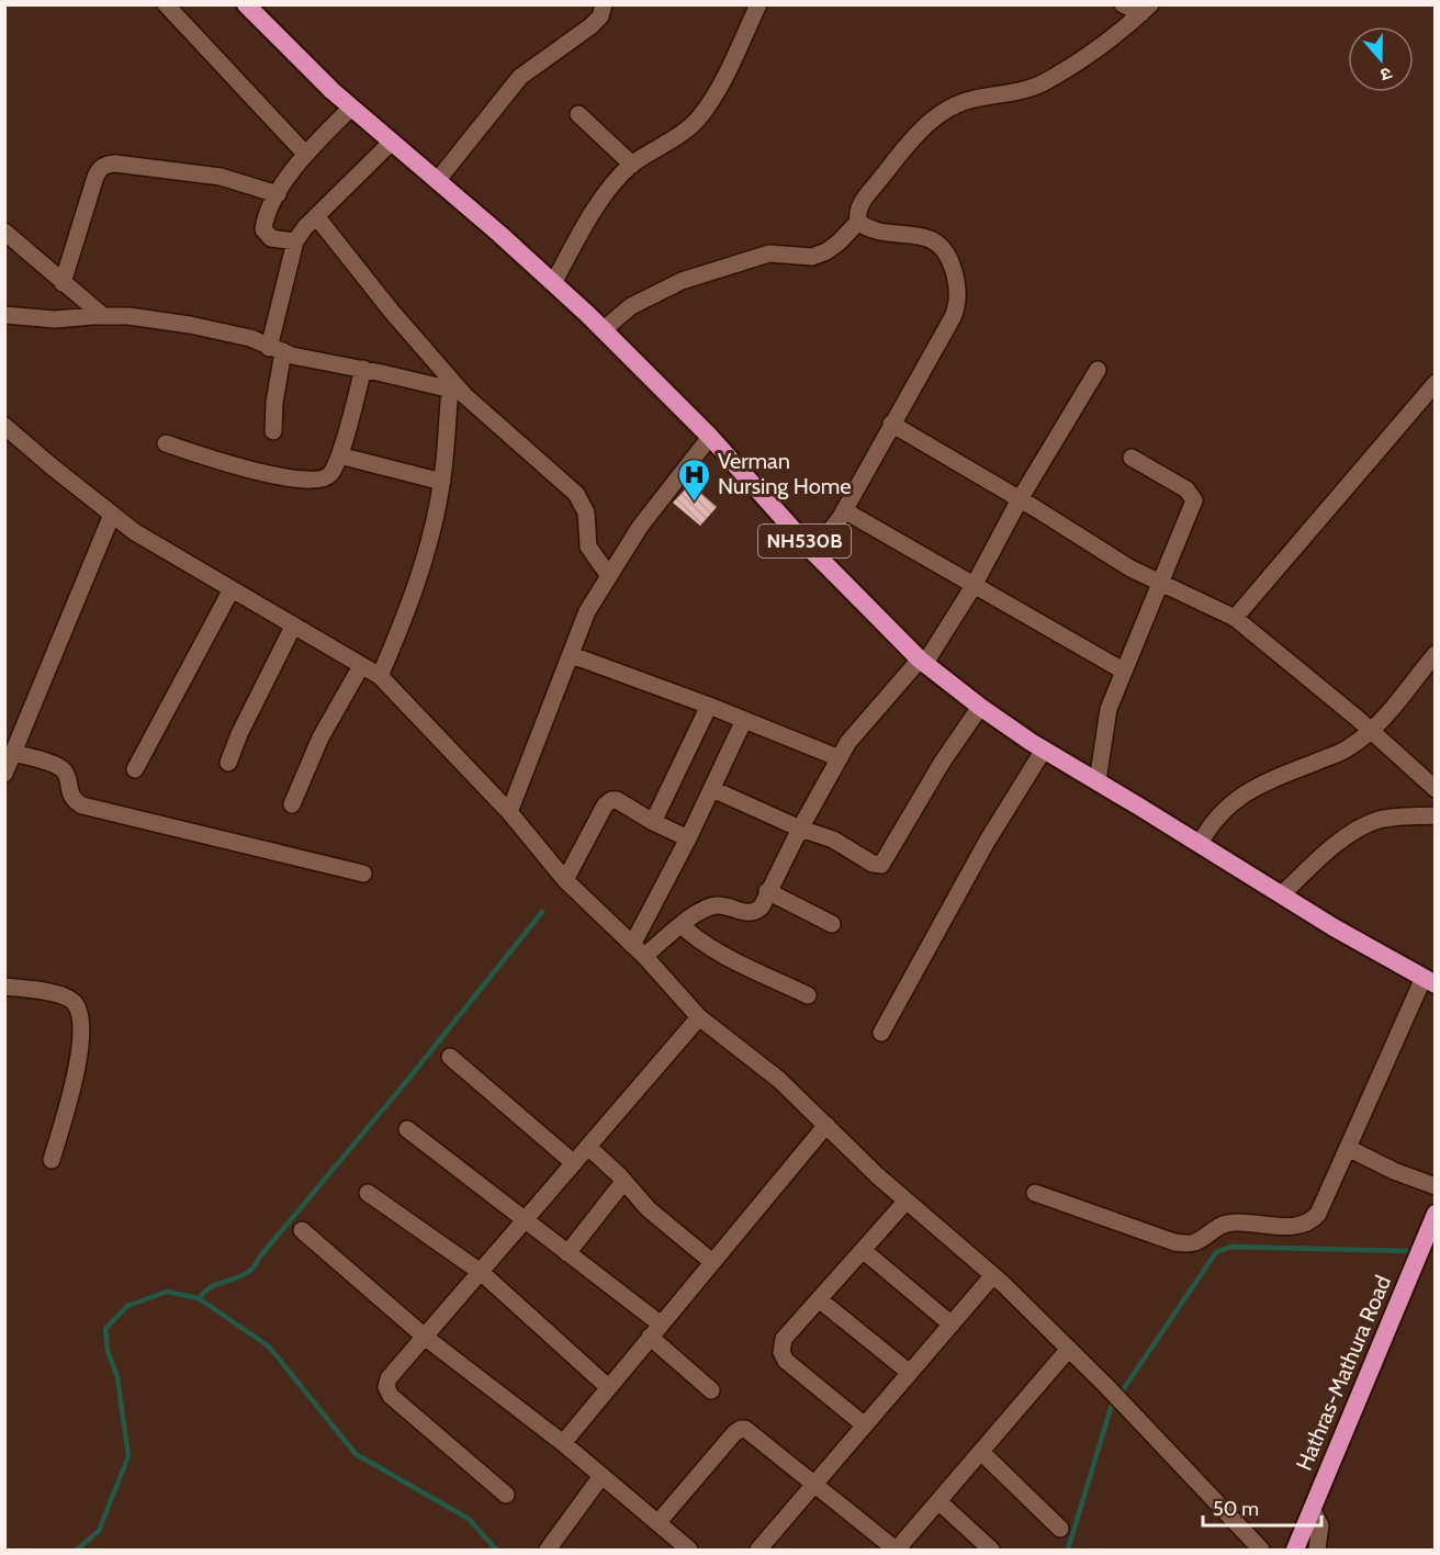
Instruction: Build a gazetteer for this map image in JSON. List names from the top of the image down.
{
  "streets": {
    "highway": ["NH530B", "Hathras-Mathura Road"]
  },
  "places": {
    "hospital": ["Verman Nursing Home"]
  },
  "scale_bar": "50 m",
  "north": "bottom"
}
